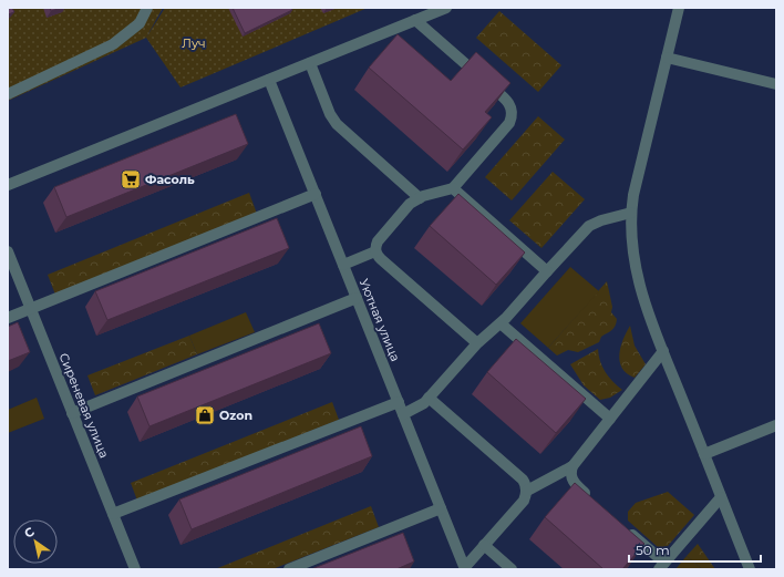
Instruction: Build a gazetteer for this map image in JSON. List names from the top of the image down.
{
  "streets": {
    "street": ["Уютная улица", "Сиреневая улица"]
  },
  "parks": ["Луч"],
  "places": {
    "supermarket": ["Фасоль"],
    "shop": ["Ozon"]
  },
  "scale_bar": "50 m",
  "north": "top left"
}
